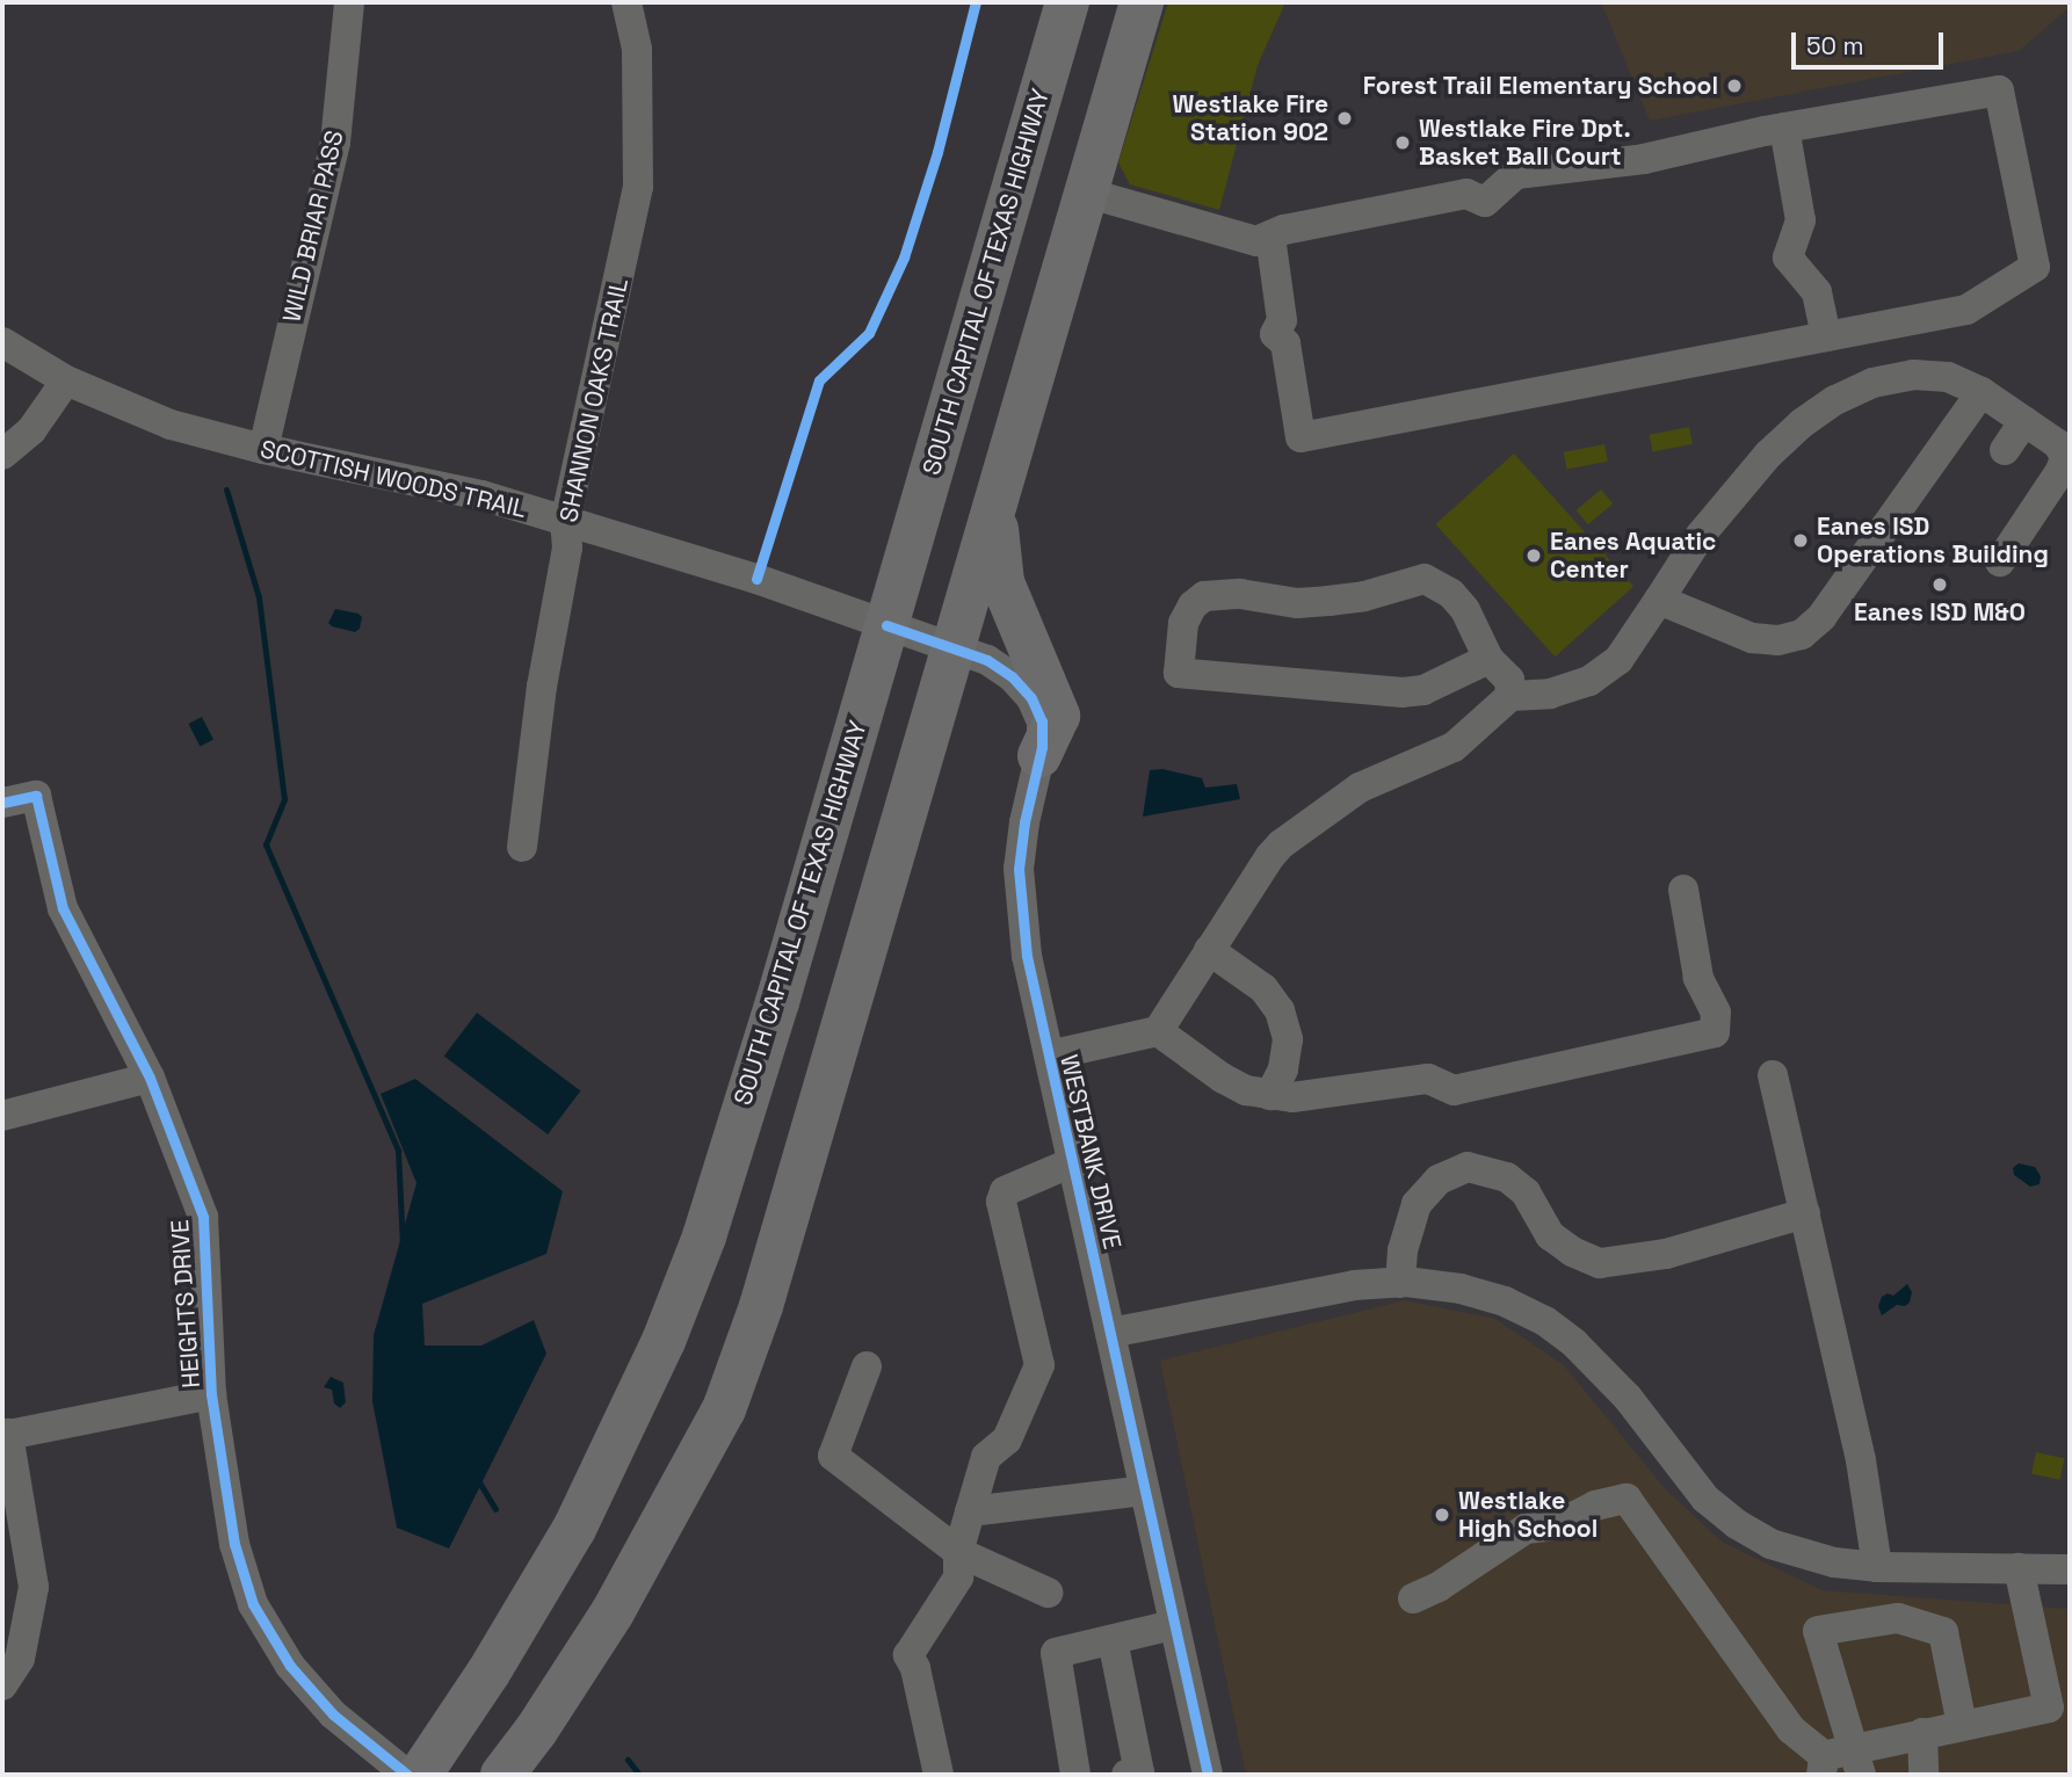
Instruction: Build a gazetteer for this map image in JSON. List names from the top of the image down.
{
  "streets": {
    "highway": ["SOUTH CAPITAL OF TEXAS HIGHWAY"],
    "street": [
      "WILD BRIAR PASS",
      "SHANNON OAKS TRAIL",
      "SCOTTISH WOODS TRAIL",
      "WESTBANK DRIVE",
      "HEIGHTS DRIVE"
    ]
  },
  "crossings": [
    ["WILD BRIAR PASS", "SCOTTISH WOODS TRAIL"],
    ["SOUTH CAPITAL OF TEXAS HIGHWAY", "SCOTTISH WOODS TRAIL"],
    ["SOUTH CAPITAL OF TEXAS HIGHWAY", "WESTBANK DRIVE"],
    ["SHANNON OAKS TRAIL", "SCOTTISH WOODS TRAIL"],
    ["SCOTTISH WOODS TRAIL", "WESTBANK DRIVE"]
  ],
  "places": [
    "Forest Trail Elementary School",
    "Westlake Fire Station 902",
    "Westlake Fire Dpt. Basket Ball Court",
    "Eanes ISD Operations Building",
    "Eanes Aquatic Center",
    "Eanes ISD M&O",
    "Westlake High School"
  ],
  "scale_bar": "50 m"
}
